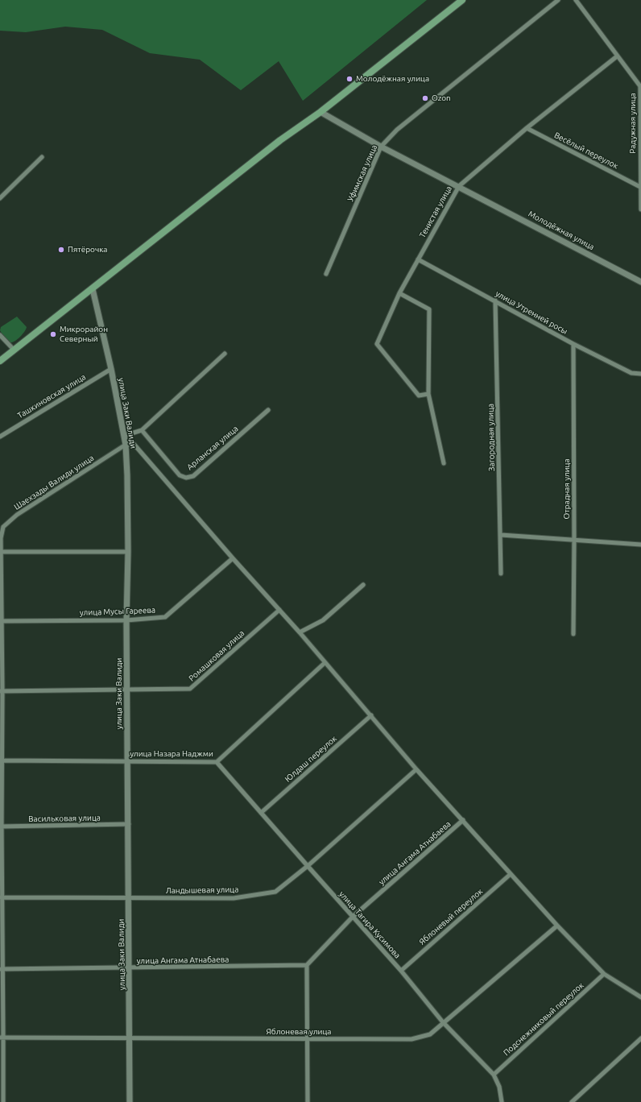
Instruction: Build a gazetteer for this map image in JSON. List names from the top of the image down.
{
  "streets": {
    "street": [
      "Радужная улица",
      "Весёлый переулок",
      "Уфимская улица",
      "Тенистая улица",
      "Молодёжная улица",
      "улица Утренней росы",
      "Ташкиновская улица",
      "улица Заки Валиди",
      "Загородная улица",
      "Арланская улица",
      "Шаехзады Валиди улица",
      "Отрадная улица",
      "улица Мусы Гареева",
      "Ромашковая улица",
      "улица Назара Наджми",
      "Юлдаш переулок",
      "Васильковая улица",
      "улица Ангама Атнабаева",
      "Ландышевая улица",
      "Яблоневый переулок",
      "улица Тагира Кусимова",
      "Подснежниковый переулок",
      "Яблоневая улица"
    ]
  },
  "crossings": [
    ["Радужная улица", "Весёлый переулок"],
    ["Радужная улица", "Тенистая улица"],
    ["Весёлый переулок", "Тенистая улица"],
    ["Уфимская улица", "Молодёжная улица"],
    ["Тенистая улица", "Молодёжная улица"],
    ["Тенистая улица", "улица Утренней росы"],
    ["улица Утренней росы", "Загородная улица"],
    ["улица Утренней росы", "Отрадная улица"],
    ["Ташкиновская улица", "улица Заки Валиди"],
    ["улица Заки Валиди", "Шаехзады Валиди улица"],
    ["улица Заки Валиди", "улица Мусы Гареева"],
    ["улица Заки Валиди", "Ромашковая улица"],
    ["улица Заки Валиди", "улица Назара Наджми"],
    ["улица Заки Валиди", "Васильковая улица"],
    ["улица Заки Валиди", "улица Ангама Атнабаева"],
    ["улица Заки Валиди", "Ландышевая улица"],
    ["улица Заки Валиди", "Яблоневая улица"],
    ["Шаехзады Валиди улица", "улица Мусы Гареева"],
    ["Шаехзады Валиди улица", "Ромашковая улица"],
    ["Шаехзады Валиди улица", "улица Назара Наджми"],
    ["Шаехзады Валиди улица", "Васильковая улица"],
    ["Шаехзады Валиди улица", "улица Ангама Атнабаева"],
    ["Шаехзады Валиди улица", "Ландышевая улица"],
    ["Шаехзады Валиди улица", "Яблоневая улица"],
    ["улица Назара Наджми", "улица Тагира Кусимова"],
    ["Юлдаш переулок", "улица Тагира Кусимова"],
    ["улица Ангама Атнабаева", "улица Тагира Кусимова"],
    ["Ландышевая улица", "улица Тагира Кусимова"],
    ["Яблоневый переулок", "улица Тагира Кусимова"],
    ["улица Тагира Кусимова", "Подснежниковый переулок"],
    ["улица Тагира Кусимова", "Яблоневая улица"]
  ],
  "places": [
    "Молодёжная улица",
    "Ozon",
    "Пятёрочка",
    "Микрорайон Северный"
  ]
}
